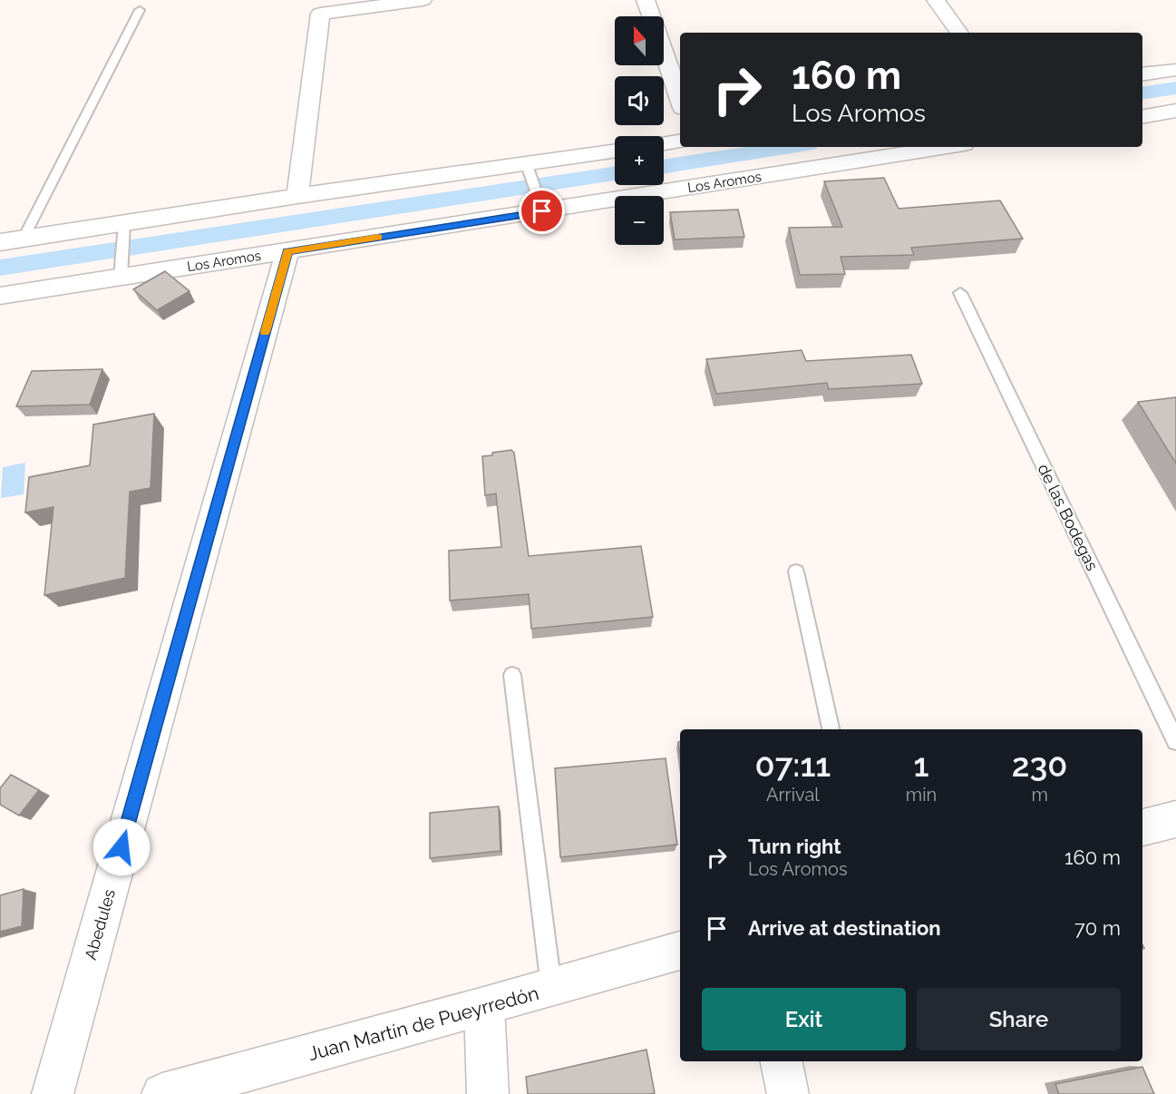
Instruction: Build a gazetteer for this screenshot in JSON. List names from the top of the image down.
{
  "streets": {
    "street": ["Los Aromos", "Abedules", "Juan Martín de Pueyrredón"],
    "lane": ["de las Bodegas"]
  },
  "crossings": [
    ["Los Aromos", "Abedules"]
  ],
  "north": "top",
  "page": {
    "map_buttons": ["+", "−"],
    "turn": ["160 m", "Los Aromos"],
    "eta": [
      "07:11",
      "Arrival",
      "1",
      "min",
      "230",
      "m"
    ],
    "list": [
      {
        "name": "Turn right",
        "note": "Los Aromos",
        "value": "160 m"
      },
      {
        "name": "Arrive at destination",
        "value": "70 m"
      }
    ],
    "buttons": ["Exit", "Share"]
  }
}
